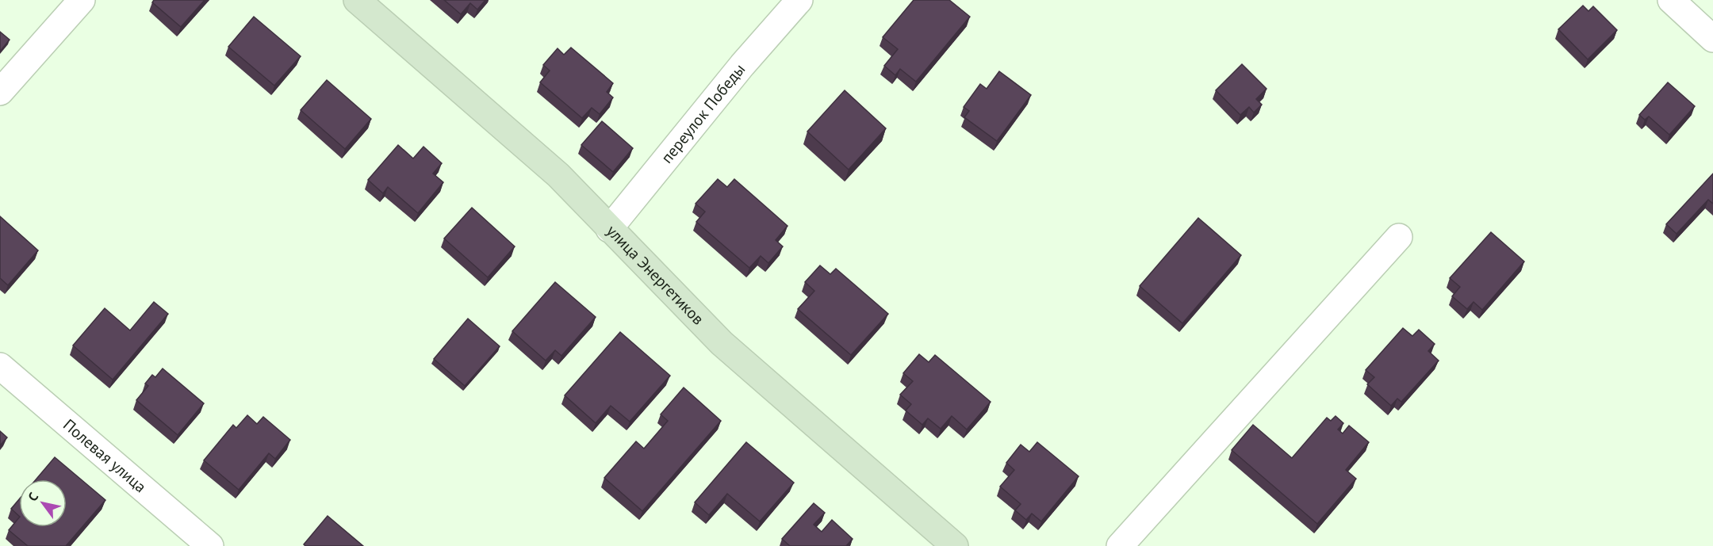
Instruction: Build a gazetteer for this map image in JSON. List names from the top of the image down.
{
  "streets": {
    "street": ["переулок Победы", "улица Энергетиков", "Полевая улица"]
  },
  "crossings": [
    ["переулок Победы", "улица Энергетиков"]
  ],
  "north": "top left"
}
